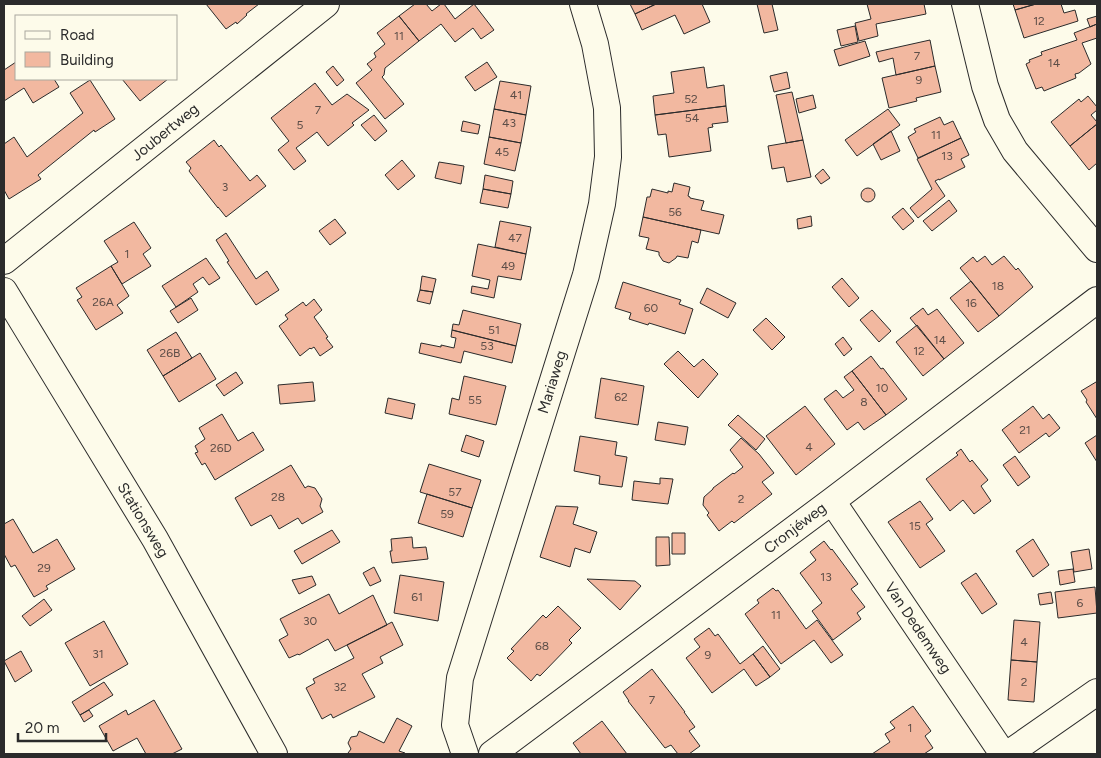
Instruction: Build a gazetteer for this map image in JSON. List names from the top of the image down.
{
  "streets": {
    "street": [
      "Joubertweg",
      "Mariaweg",
      "Stationsweg",
      "Cronjéweg",
      "Van Dedemweg"
    ]
  },
  "crossings": [
    ["Cronjéweg", "Van Dedemweg"]
  ],
  "house_numbers": [
    "12",
    "11",
    "7",
    "14",
    "9",
    "41",
    "52",
    "7",
    "54",
    "43",
    "5",
    "11",
    "45",
    "13",
    "3",
    "56",
    "47",
    "1",
    "49",
    "18",
    "26A",
    "16",
    "60",
    "51",
    "14",
    "53",
    "12",
    "26B",
    "10",
    "62",
    "55",
    "8",
    "21",
    "4",
    "26D",
    "57",
    "28",
    "2",
    "59",
    "15",
    "29",
    "13",
    "61",
    "6",
    "11",
    "30",
    "4",
    "68",
    "31",
    "9",
    "2",
    "32",
    "7",
    "1"
  ],
  "legend": ["Road", "Building"],
  "scale_bar": "20 m"
}
